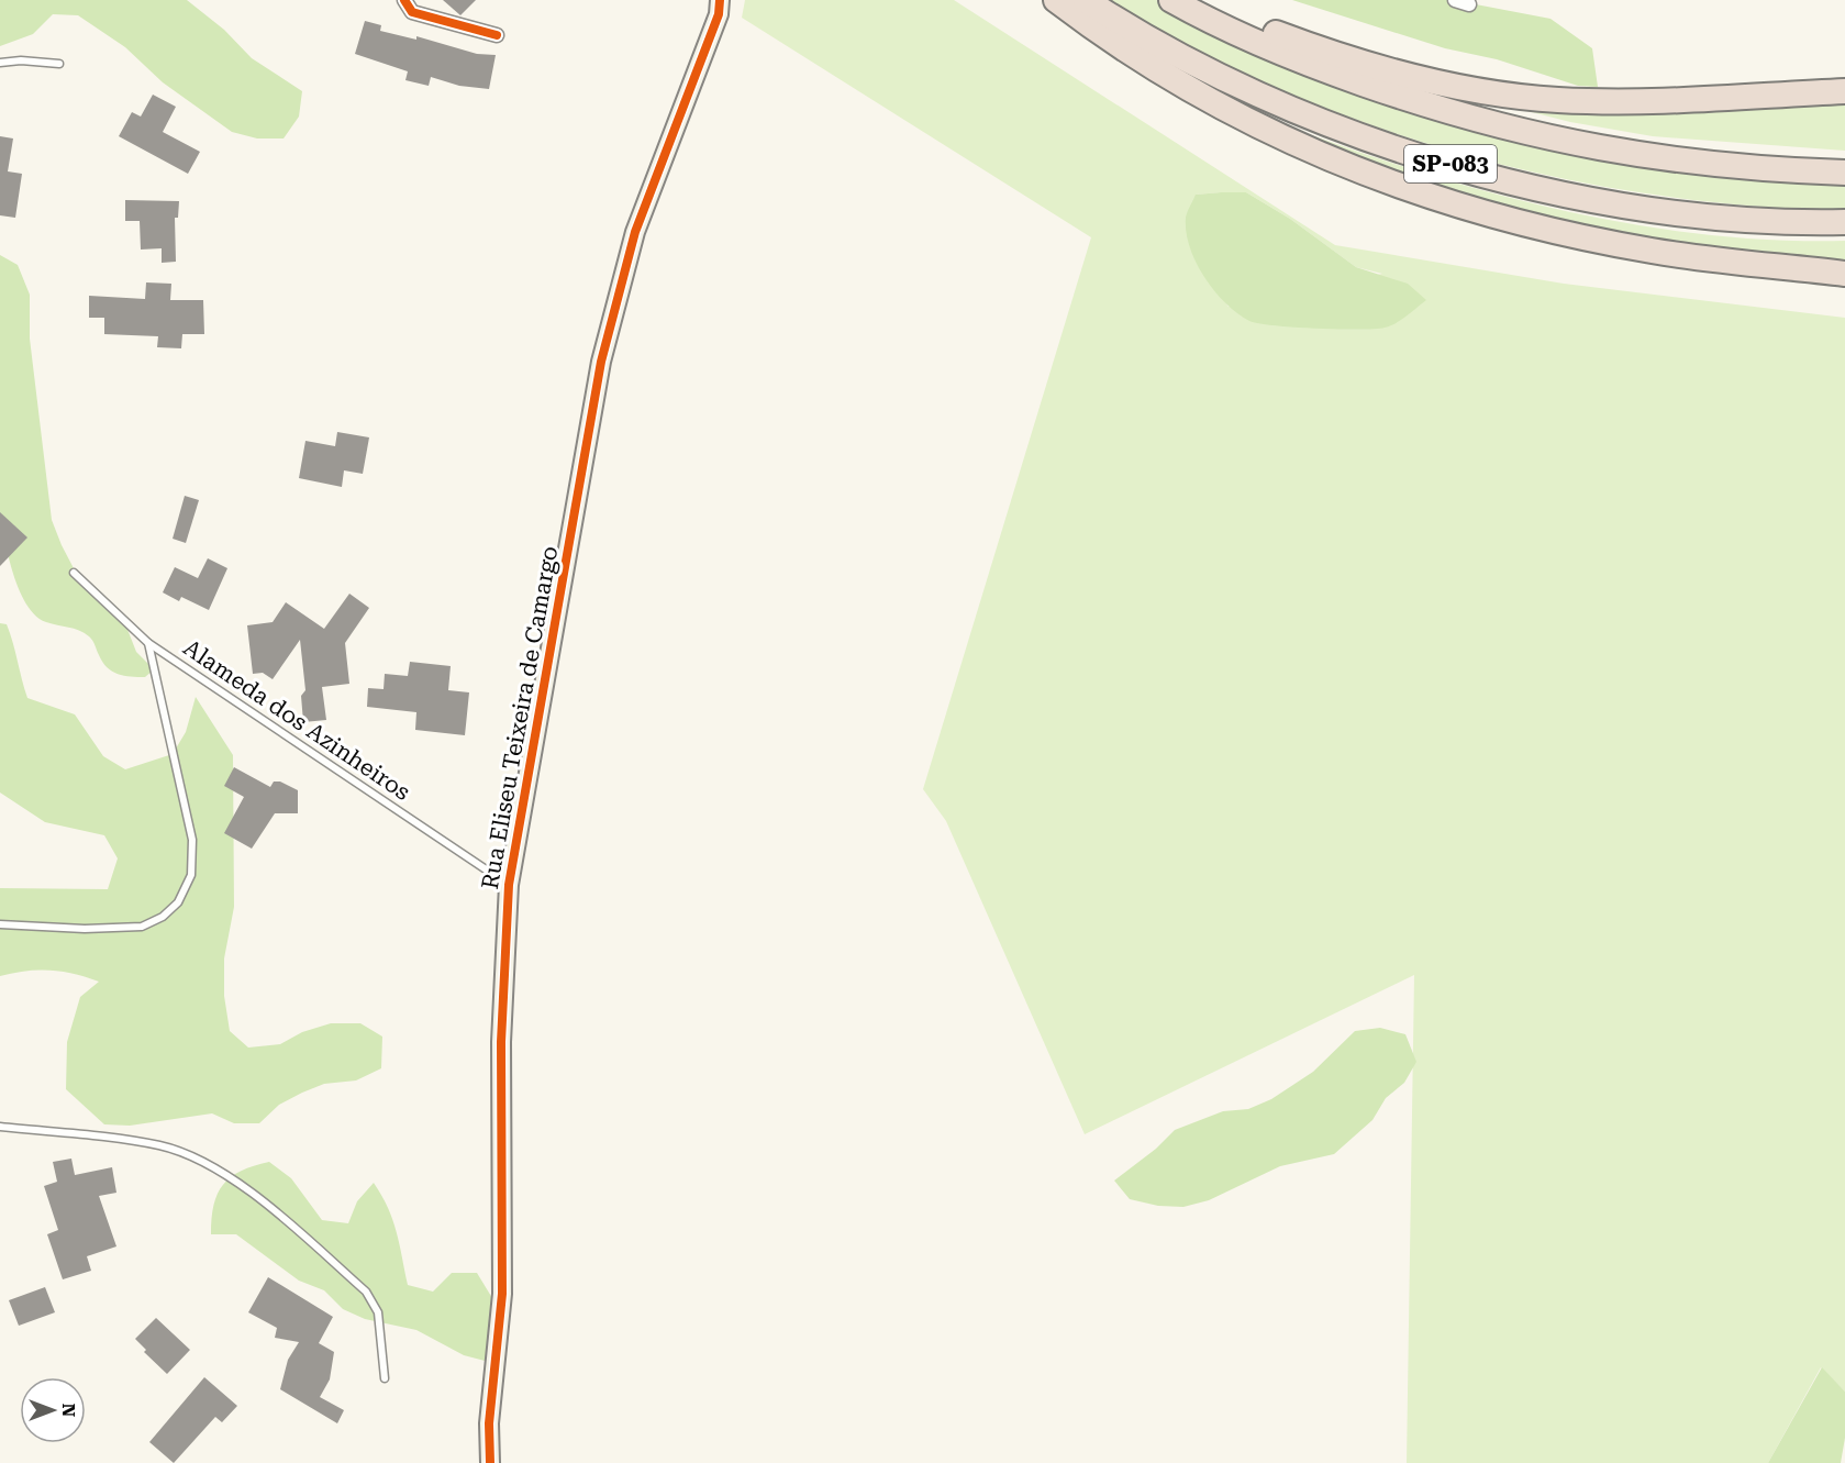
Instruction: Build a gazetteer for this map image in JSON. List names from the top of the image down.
{
  "streets": {
    "highway": ["SP-083"],
    "street": ["Rua Eliseu Teixeira de Camargo"],
    "lane": ["Alameda dos Azinheiros"]
  },
  "crossings": [
    ["Rua Eliseu Teixeira de Camargo", "Alameda dos Azinheiros"]
  ],
  "north": "right"
}
